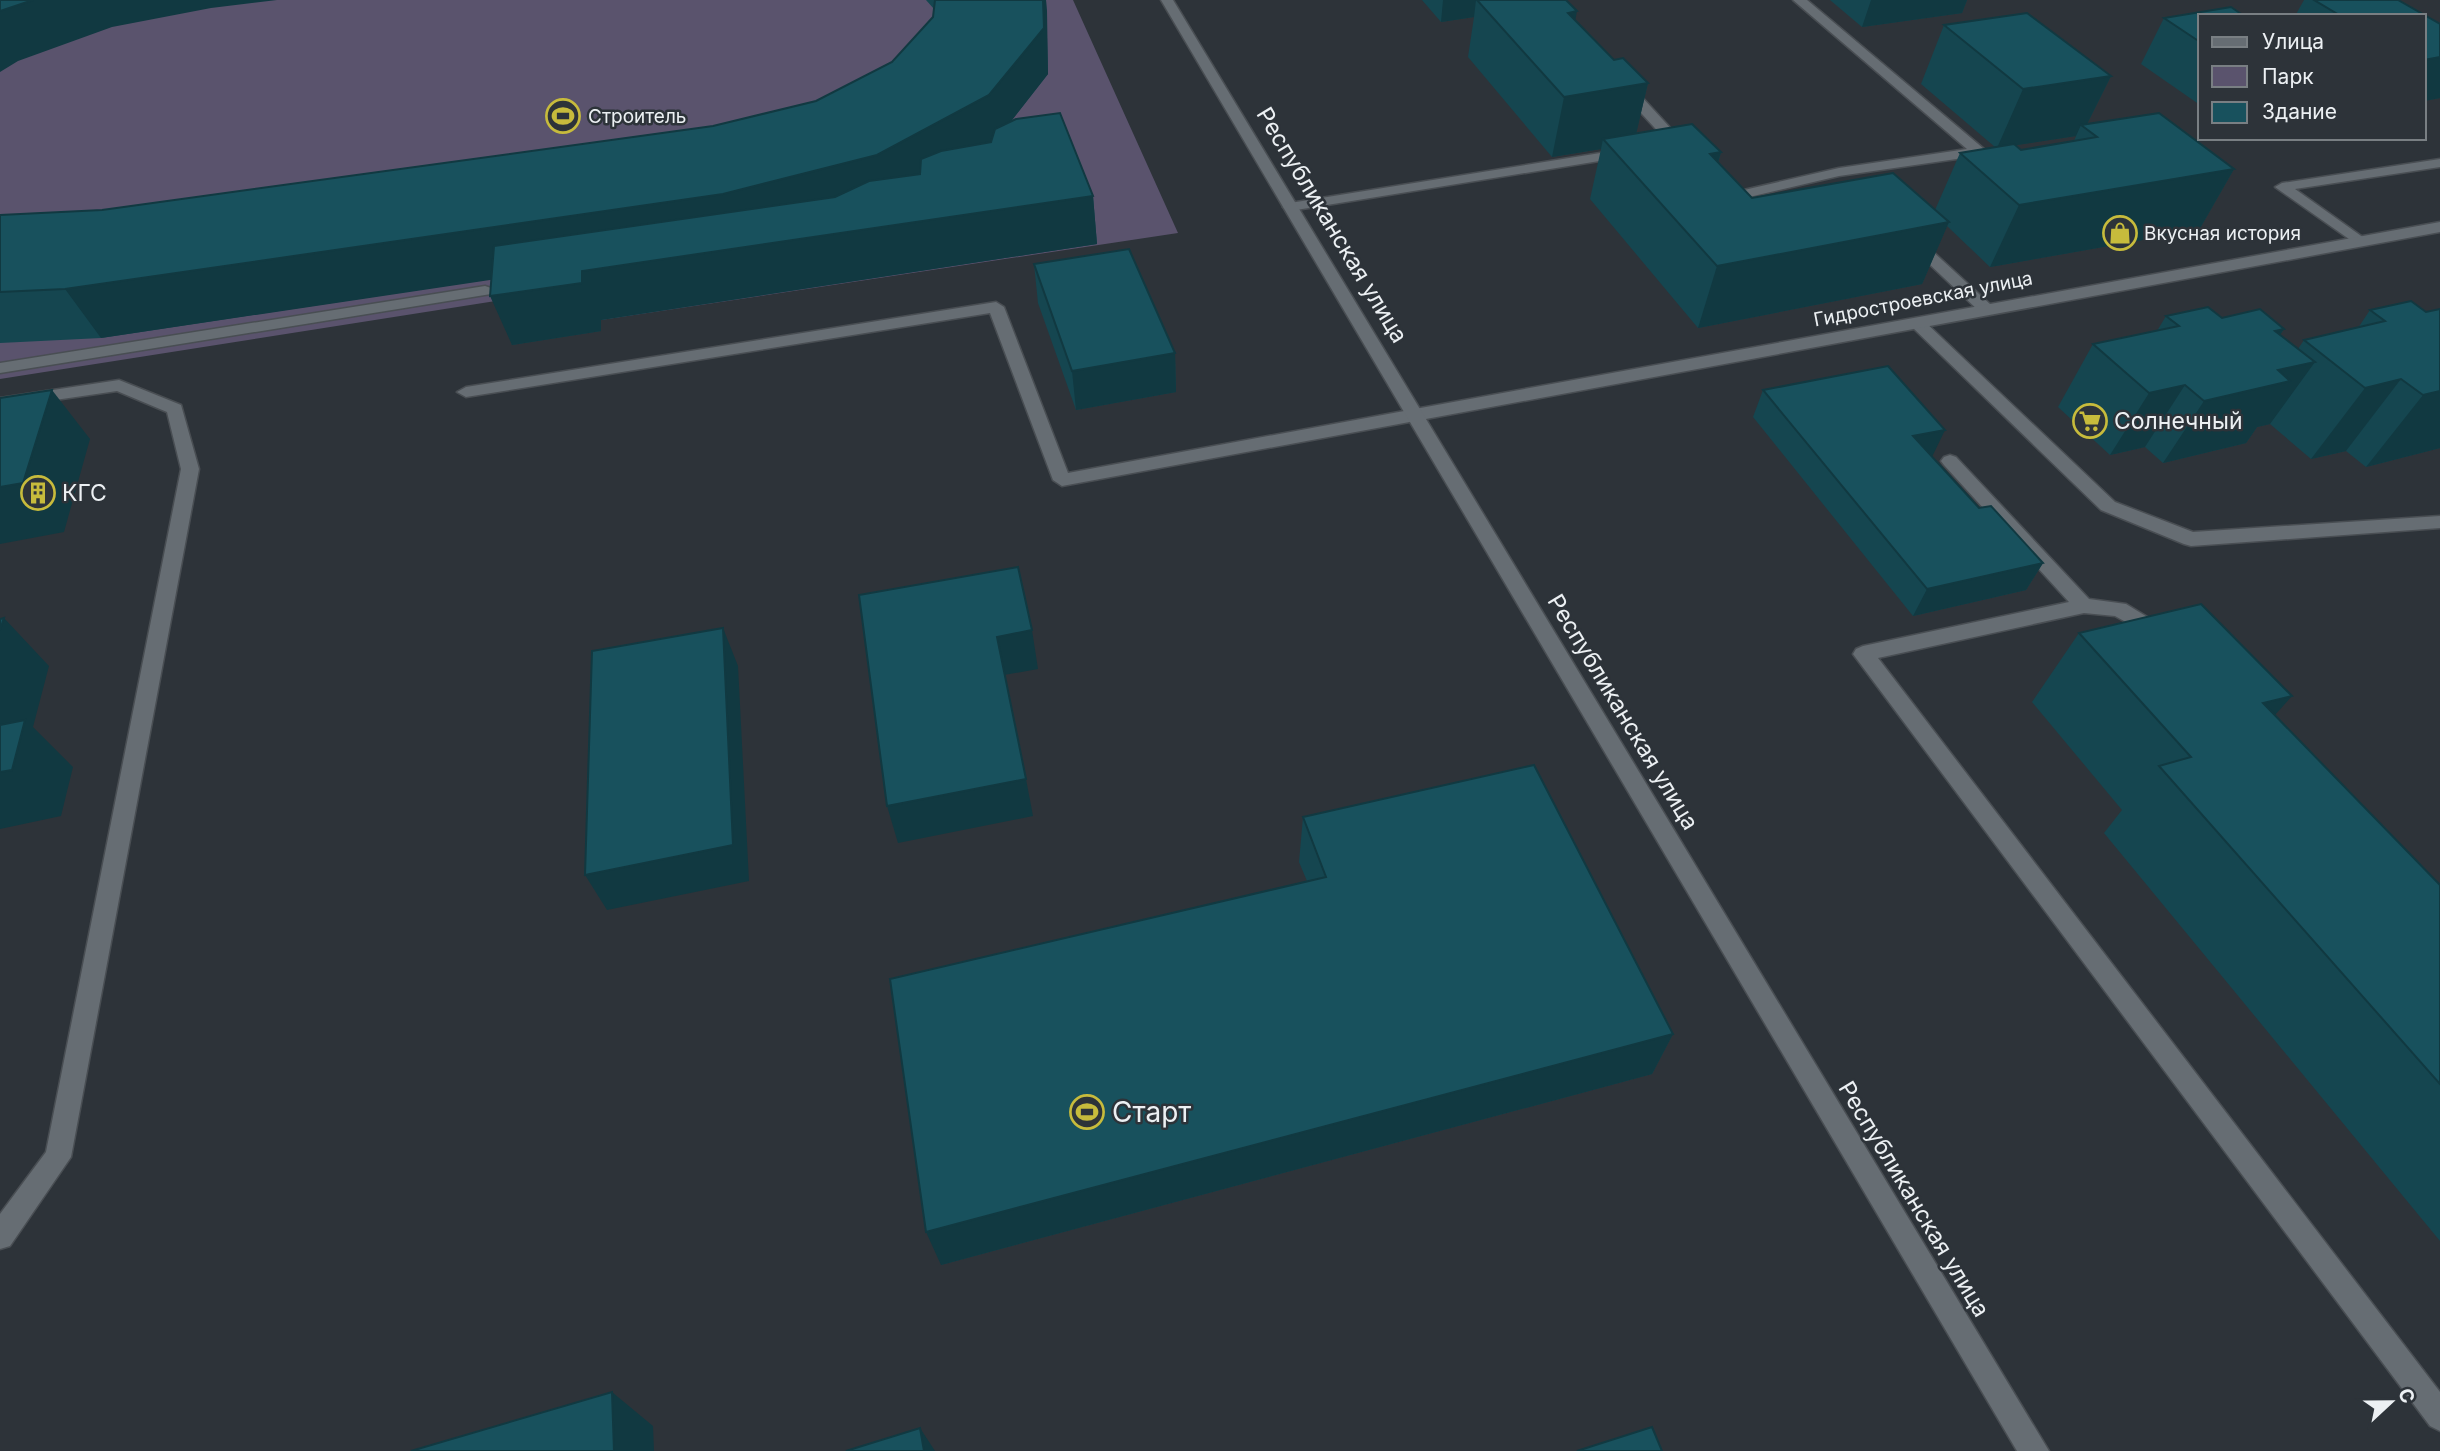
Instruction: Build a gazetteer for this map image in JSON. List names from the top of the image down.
{
  "streets": {
    "street": ["Республиканская улица", "Гидростроевская улица"]
  },
  "crossings": [
    ["Республиканская улица", "Гидростроевская улица"]
  ],
  "places": {
    "sports": ["Строитель", "Старт"],
    "shop": ["Вкусная история"],
    "supermarket": ["Солнечный"],
    "building": ["КГС"]
  },
  "legend": ["Улица", "Парк", "Здание"],
  "north": "right"
}
